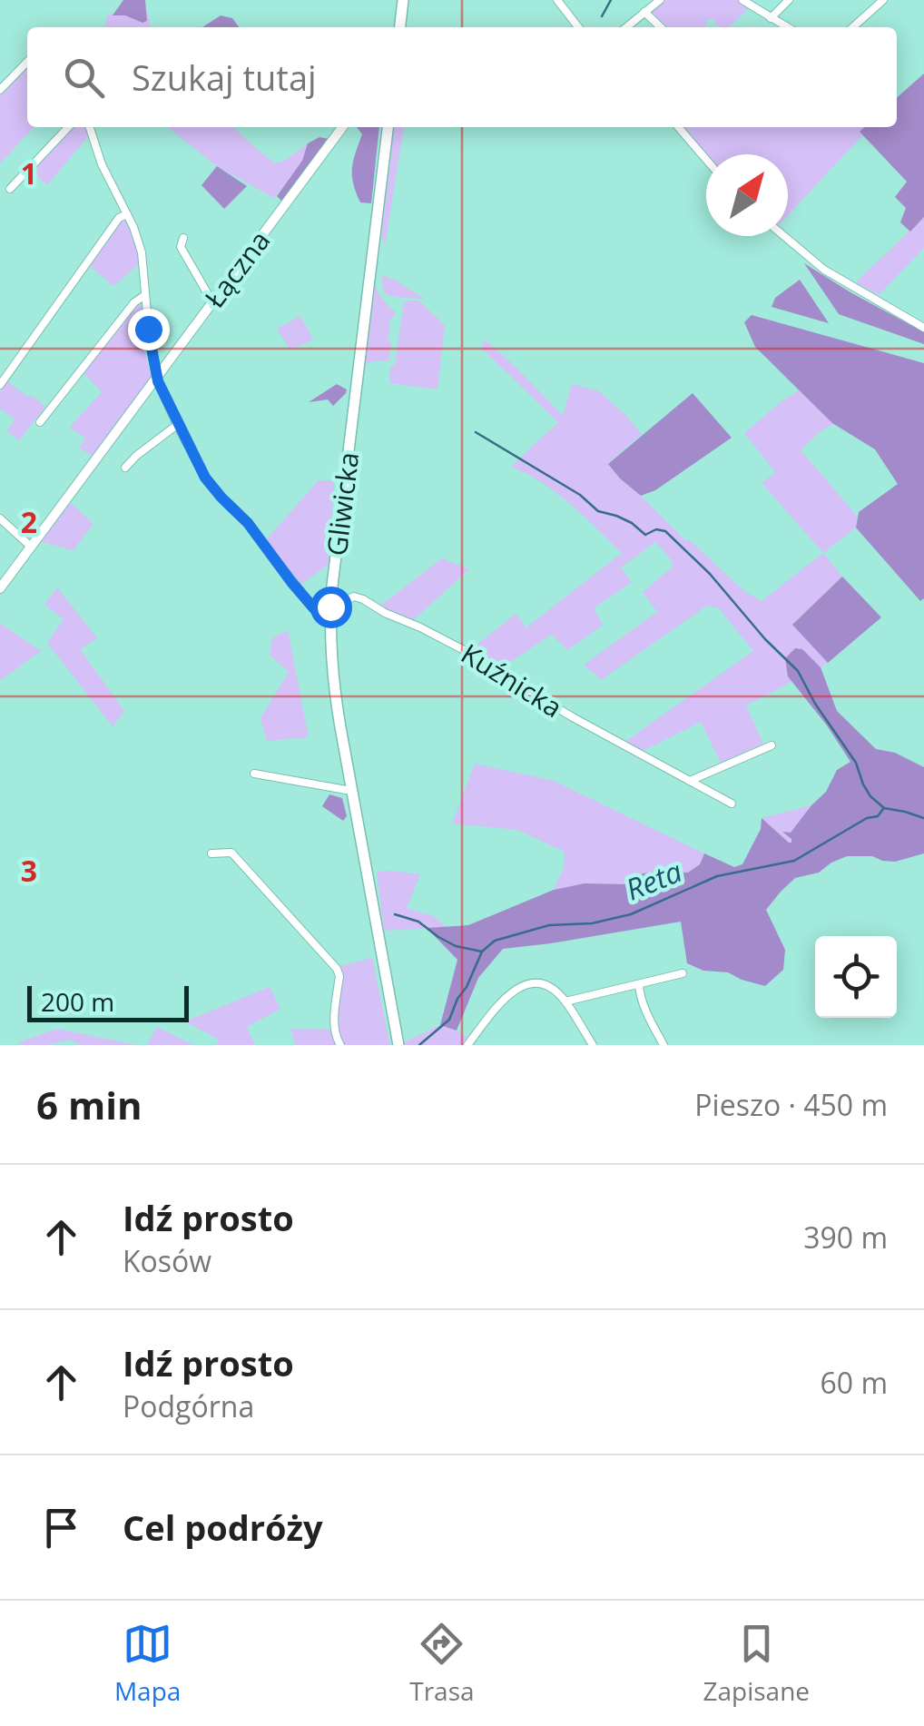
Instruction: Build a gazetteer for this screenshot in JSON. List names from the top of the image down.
{
  "streets": {
    "main road": ["Gliwicka"],
    "street": ["Łączna", "Kuźnicka"]
  },
  "crossings": [
    ["Gliwicka", "Kuźnicka"]
  ],
  "water": ["Reta"],
  "scale_bar": "200 m",
  "north": "top right",
  "page": {
    "search": "Szukaj tutaj",
    "scale": "200 m",
    "heading": ["6 min", "Pieszo · 450 m"],
    "list": [
      ["Idź prosto", "Kosów", "390 m"],
      ["Idź prosto", "Podgórna", "60 m"],
      "Cel podróży"
    ],
    "nav": ["Mapa", "Trasa", "Zapisane"]
  },
  "grid": {
    "rows": ["1", "2", "3"]
  }
}
